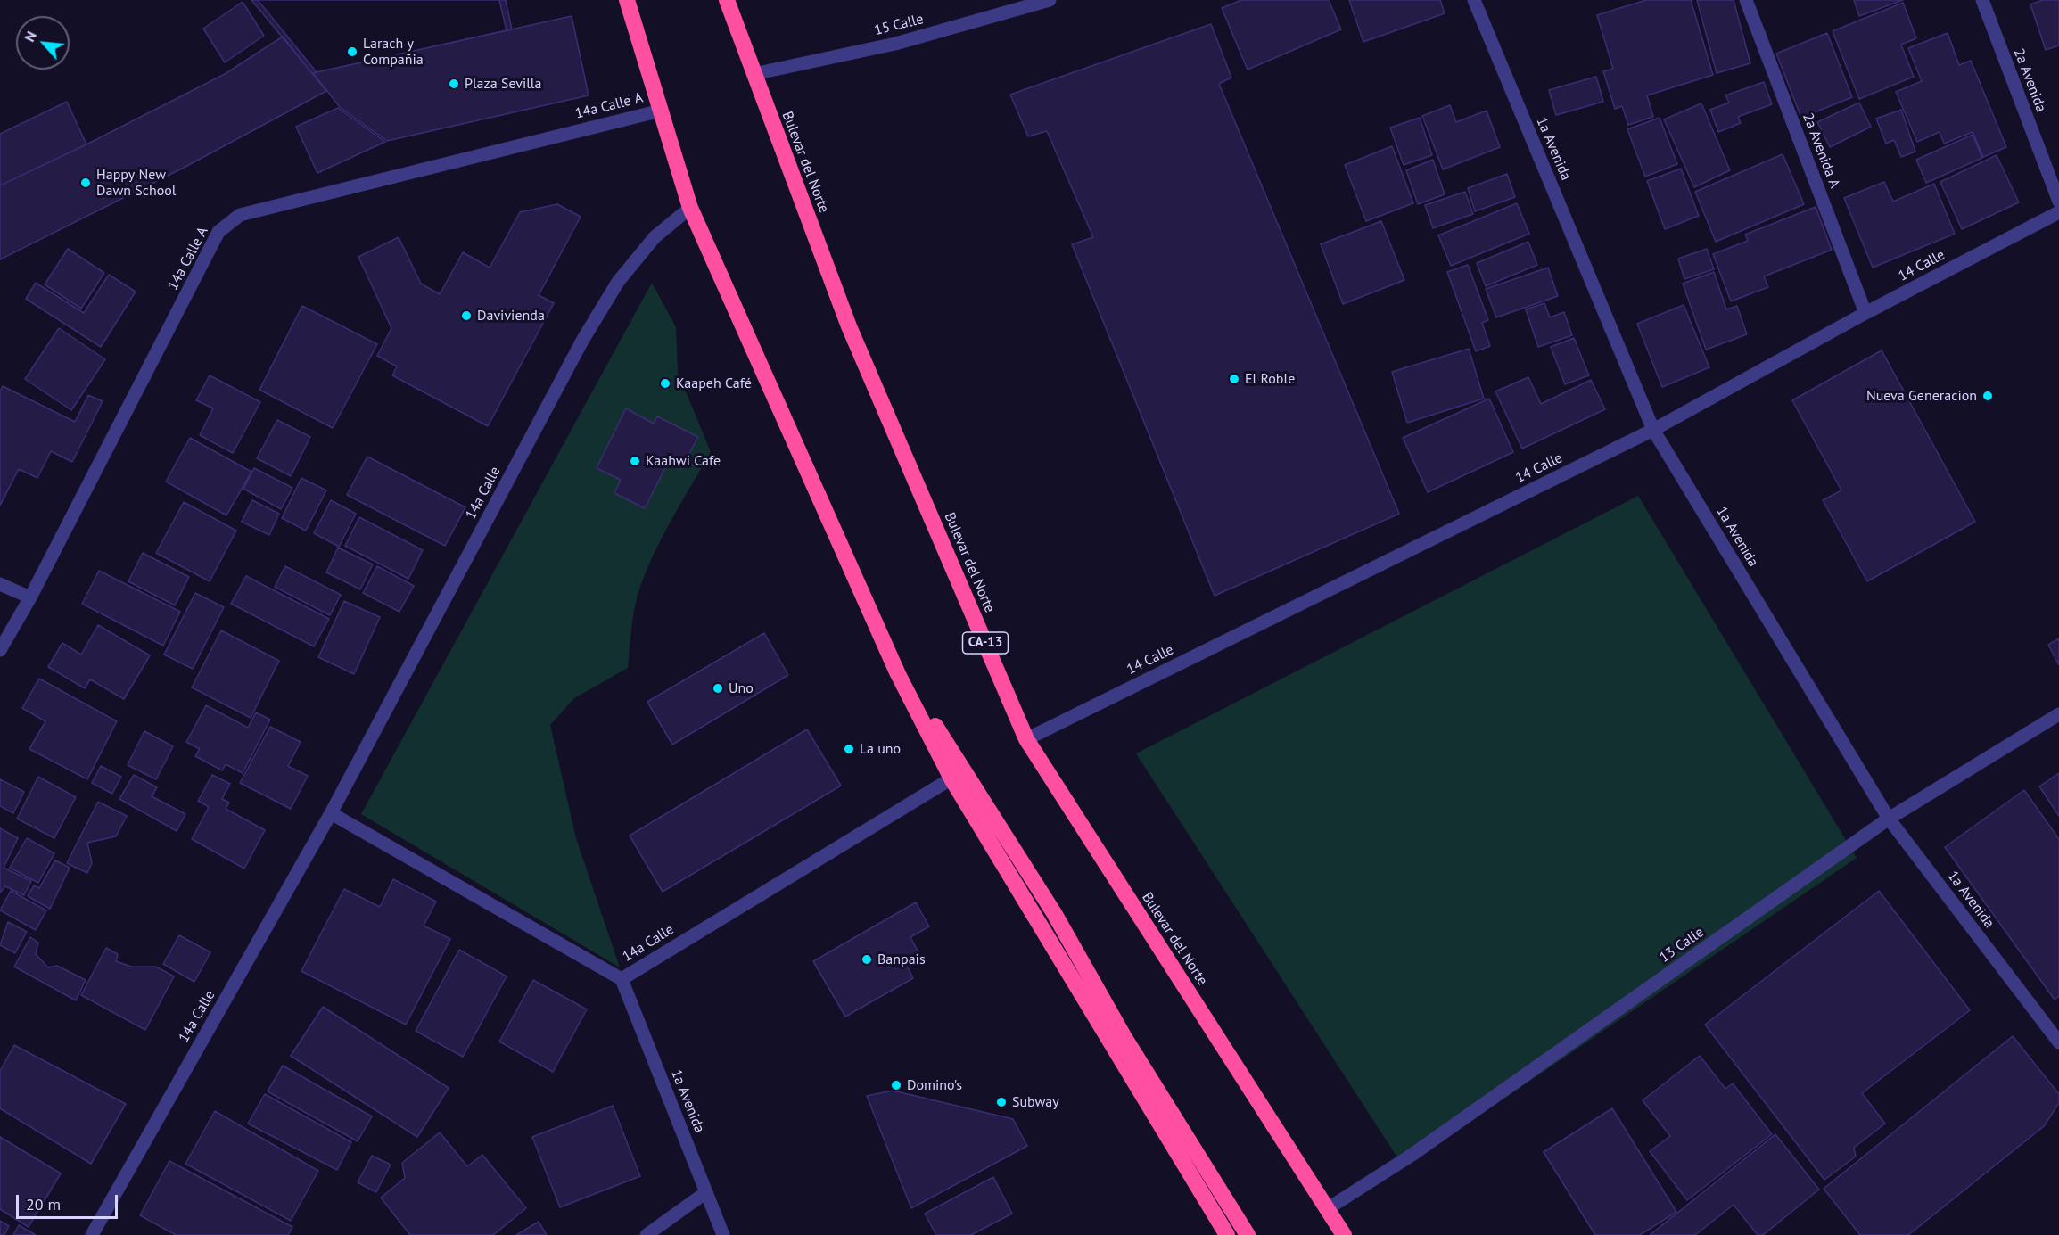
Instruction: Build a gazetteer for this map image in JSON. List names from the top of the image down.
{
  "streets": {
    "highway": ["Bulevar del Norte", "CA-13"],
    "street": [
      "15 Calle",
      "2a Avenida",
      "14a Calle A",
      "1a Avenida",
      "2a Avenida A",
      "14 Calle",
      "14a Calle",
      "13 Calle"
    ]
  },
  "crossings": [
    ["15 Calle", "Bulevar del Norte"],
    ["1a Avenida", "14 Calle"],
    ["1a Avenida", "14a Calle"],
    ["1a Avenida", "13 Calle"],
    ["2a Avenida A", "14 Calle"],
    ["Bulevar del Norte", "14 Calle"],
    ["Bulevar del Norte", "13 Calle"]
  ],
  "places": [
    "Larach y Compañia",
    "Plaza Sevilla",
    "Happy New Dawn School",
    "Davivienda",
    "El Roble",
    "Kaapeh Café",
    "Nueva Generacion",
    "Kaahwi Cafe",
    "Uno",
    "La uno",
    "Banpais",
    "Domino's",
    "Subway"
  ],
  "scale_bar": "20 m",
  "north": "top left"
}
